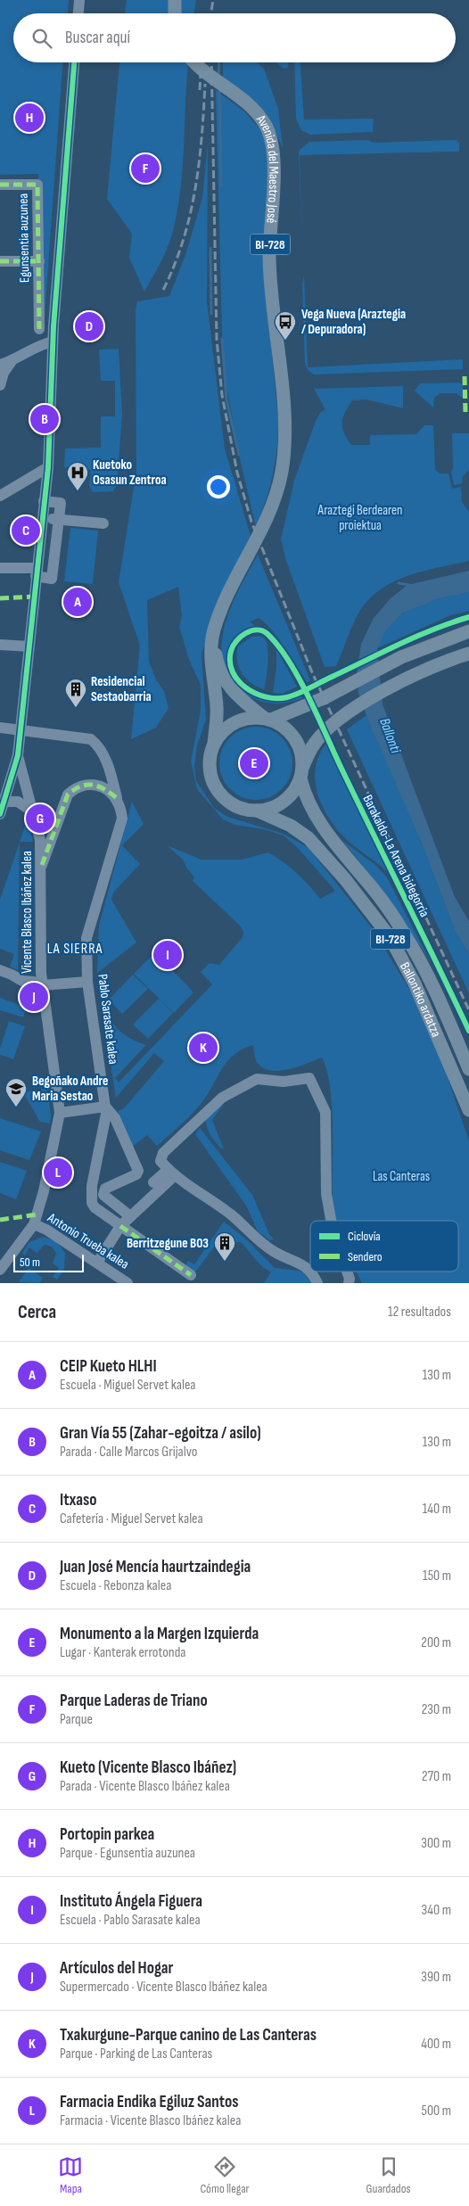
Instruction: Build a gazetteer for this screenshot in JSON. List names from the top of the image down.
{
  "streets": {
    "main road": ["Avenida del Maestro José", "BI-728", "Ballontiko ardatza"],
    "street": [
      "Egunsentia auzunea",
      "Vicente Blasco Ibáñez kalea",
      "Pablo Sarasate kalea",
      "Antonio Trueba kalea"
    ],
    "cycle path": ["Barakaldo-La Arena bidegorria"]
  },
  "crossings": [
    ["Avenida del Maestro José", "BI-728"],
    ["BI-728", "Ballontiko ardatza"],
    ["Vicente Blasco Ibáñez kalea", "Antonio Trueba kalea"]
  ],
  "districts": ["LA SIERRA"],
  "water": ["Ballonti"],
  "parks": ["Araztegi Berdearen proiektua", "Las Canteras"],
  "places": {
    "bus stop": ["Vega Nueva (Araztegia / Depuradora)"],
    "hospital": ["Kuetoko Osasun Zentroa"],
    "building": ["Residencial Sestaobarria", "Berritzegune B03"],
    "school or university": ["Begoñako Andre Maria Sestao"]
  },
  "legend": ["Ciclovía", "Sendero"],
  "scale_bar": "50 m",
  "page": {
    "search": "Buscar aquí",
    "pins": [
      "H",
      "F",
      "D",
      "B",
      "C",
      "A",
      "E",
      "G",
      "I",
      "J",
      "K",
      "L"
    ],
    "scale": "50 m",
    "heading": ["Cerca", "12 resultados"],
    "list": [
      {
        "mark": "A",
        "name": "CEIP Kueto HLHI",
        "note": "Escuela · Miguel Servet kalea",
        "value": "130 m"
      },
      {
        "mark": "B",
        "name": "Gran Vía 55 (Zahar-egoitza / asilo)",
        "note": "Parada · Calle Marcos Grijalvo",
        "value": "130 m"
      },
      {
        "mark": "C",
        "name": "Itxaso",
        "note": "Cafetería · Miguel Servet kalea",
        "value": "140 m"
      },
      {
        "mark": "D",
        "name": "Juan José Mencía haurtzaindegia",
        "note": "Escuela · Rebonza kalea",
        "value": "150 m"
      },
      {
        "mark": "E",
        "name": "Monumento a la Margen Izquierda",
        "note": "Lugar · Kanterak errotonda",
        "value": "200 m"
      },
      {
        "mark": "F",
        "name": "Parque Laderas de Triano",
        "note": "Parque",
        "value": "230 m"
      },
      {
        "mark": "G",
        "name": "Kueto (Vicente Blasco Ibáñez)",
        "note": "Parada · Vicente Blasco Ibáñez kalea",
        "value": "270 m"
      },
      {
        "mark": "H",
        "name": "Portopin parkea",
        "note": "Parque · Egunsentia auzunea",
        "value": "300 m"
      },
      {
        "mark": "I",
        "name": "Instituto Ángela Figuera",
        "note": "Escuela · Pablo Sarasate kalea",
        "value": "340 m"
      },
      {
        "mark": "J",
        "name": "Artículos del Hogar",
        "note": "Supermercado · Vicente Blasco Ibáñez kalea",
        "value": "390 m"
      },
      {
        "mark": "K",
        "name": "Txakurgune-Parque canino de Las Canteras",
        "note": "Parque · Parking de Las Canteras",
        "value": "400 m"
      },
      {
        "mark": "L",
        "name": "Farmacia Endika Egiluz Santos",
        "note": "Farmacia · Vicente Blasco Ibáñez kalea",
        "value": "500 m"
      }
    ],
    "nav": ["Mapa", "Cómo llegar", "Guardados"]
  }
}
